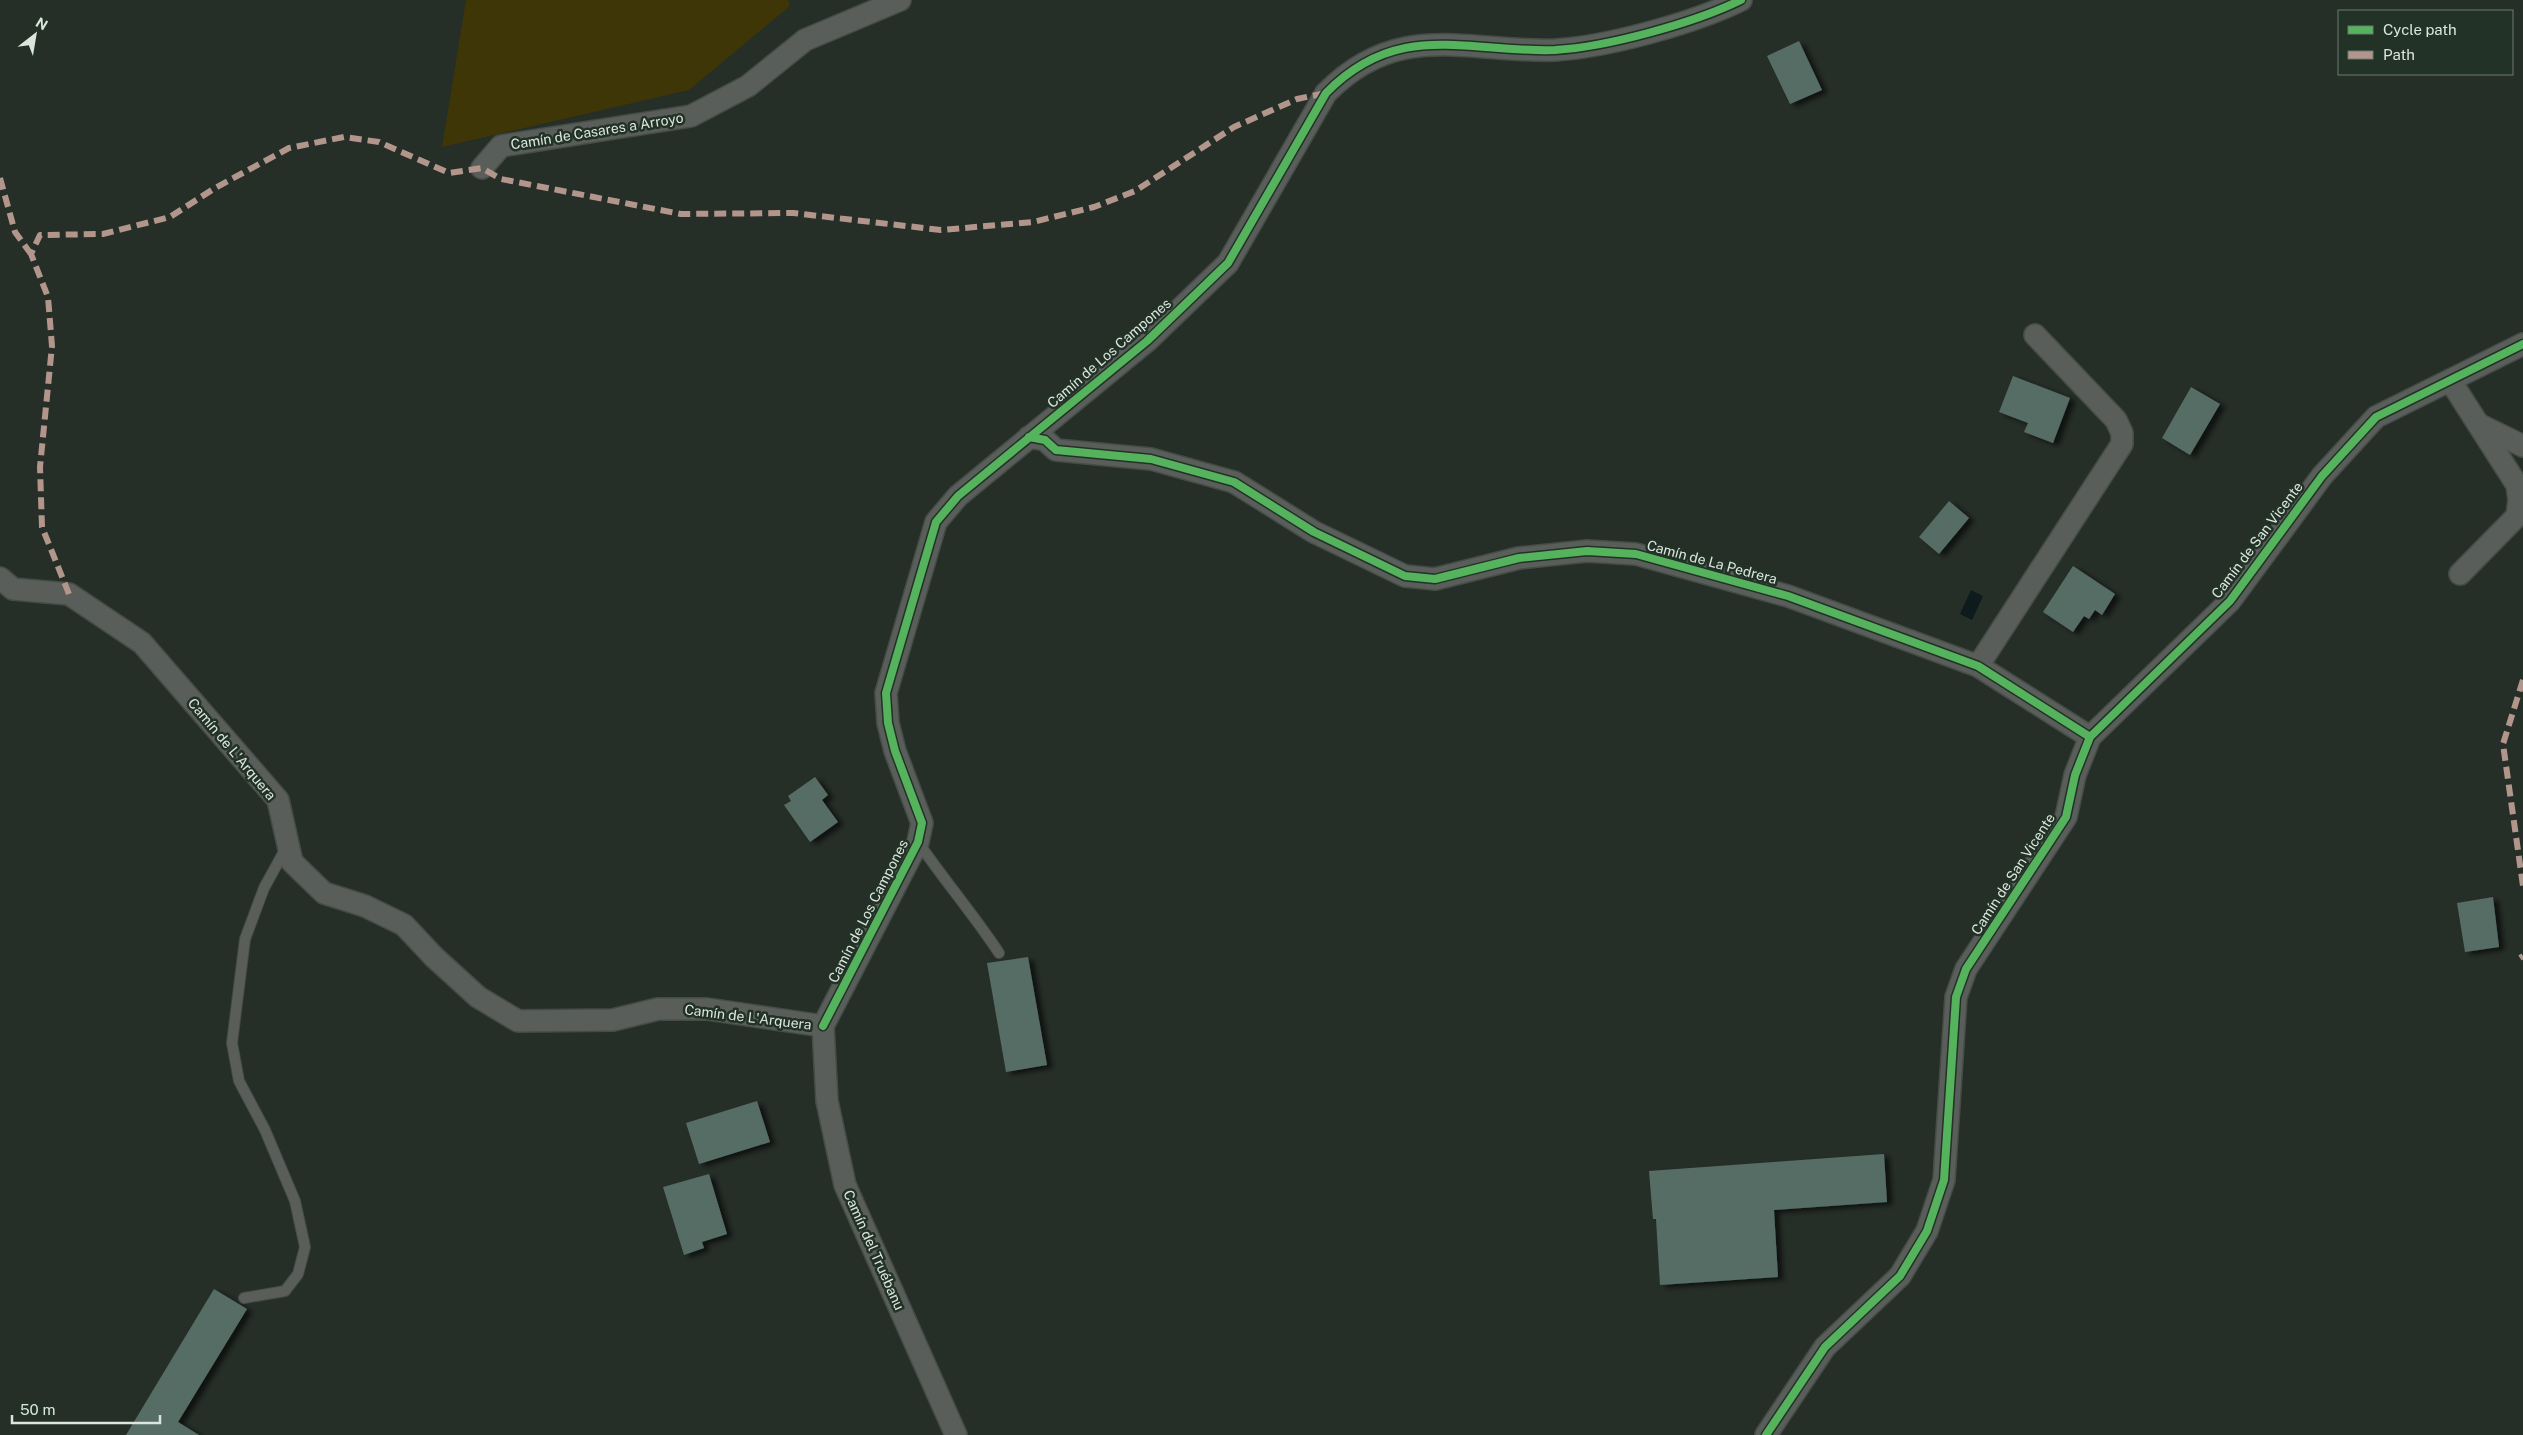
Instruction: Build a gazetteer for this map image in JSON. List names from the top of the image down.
{
  "streets": {
    "street": [
      "Camín de Casares a Arroyo",
      "Camín de Los Campones",
      "Camín de San Vicente",
      "Camín de La Pedrera",
      "Camín de L'Arquera",
      "Camín del Truébanu"
    ]
  },
  "crossings": [
    ["Camín de Los Campones", "Camín de La Pedrera"],
    ["Camín de Los Campones", "Camín de L'Arquera"],
    ["Camín de Los Campones", "Camín del Truébanu"],
    ["Camín de San Vicente", "Camín de La Pedrera"],
    ["Camín de L'Arquera", "Camín del Truébanu"]
  ],
  "legend": ["Cycle path", "Path"],
  "scale_bar": "50 m",
  "north": "top right"
}
